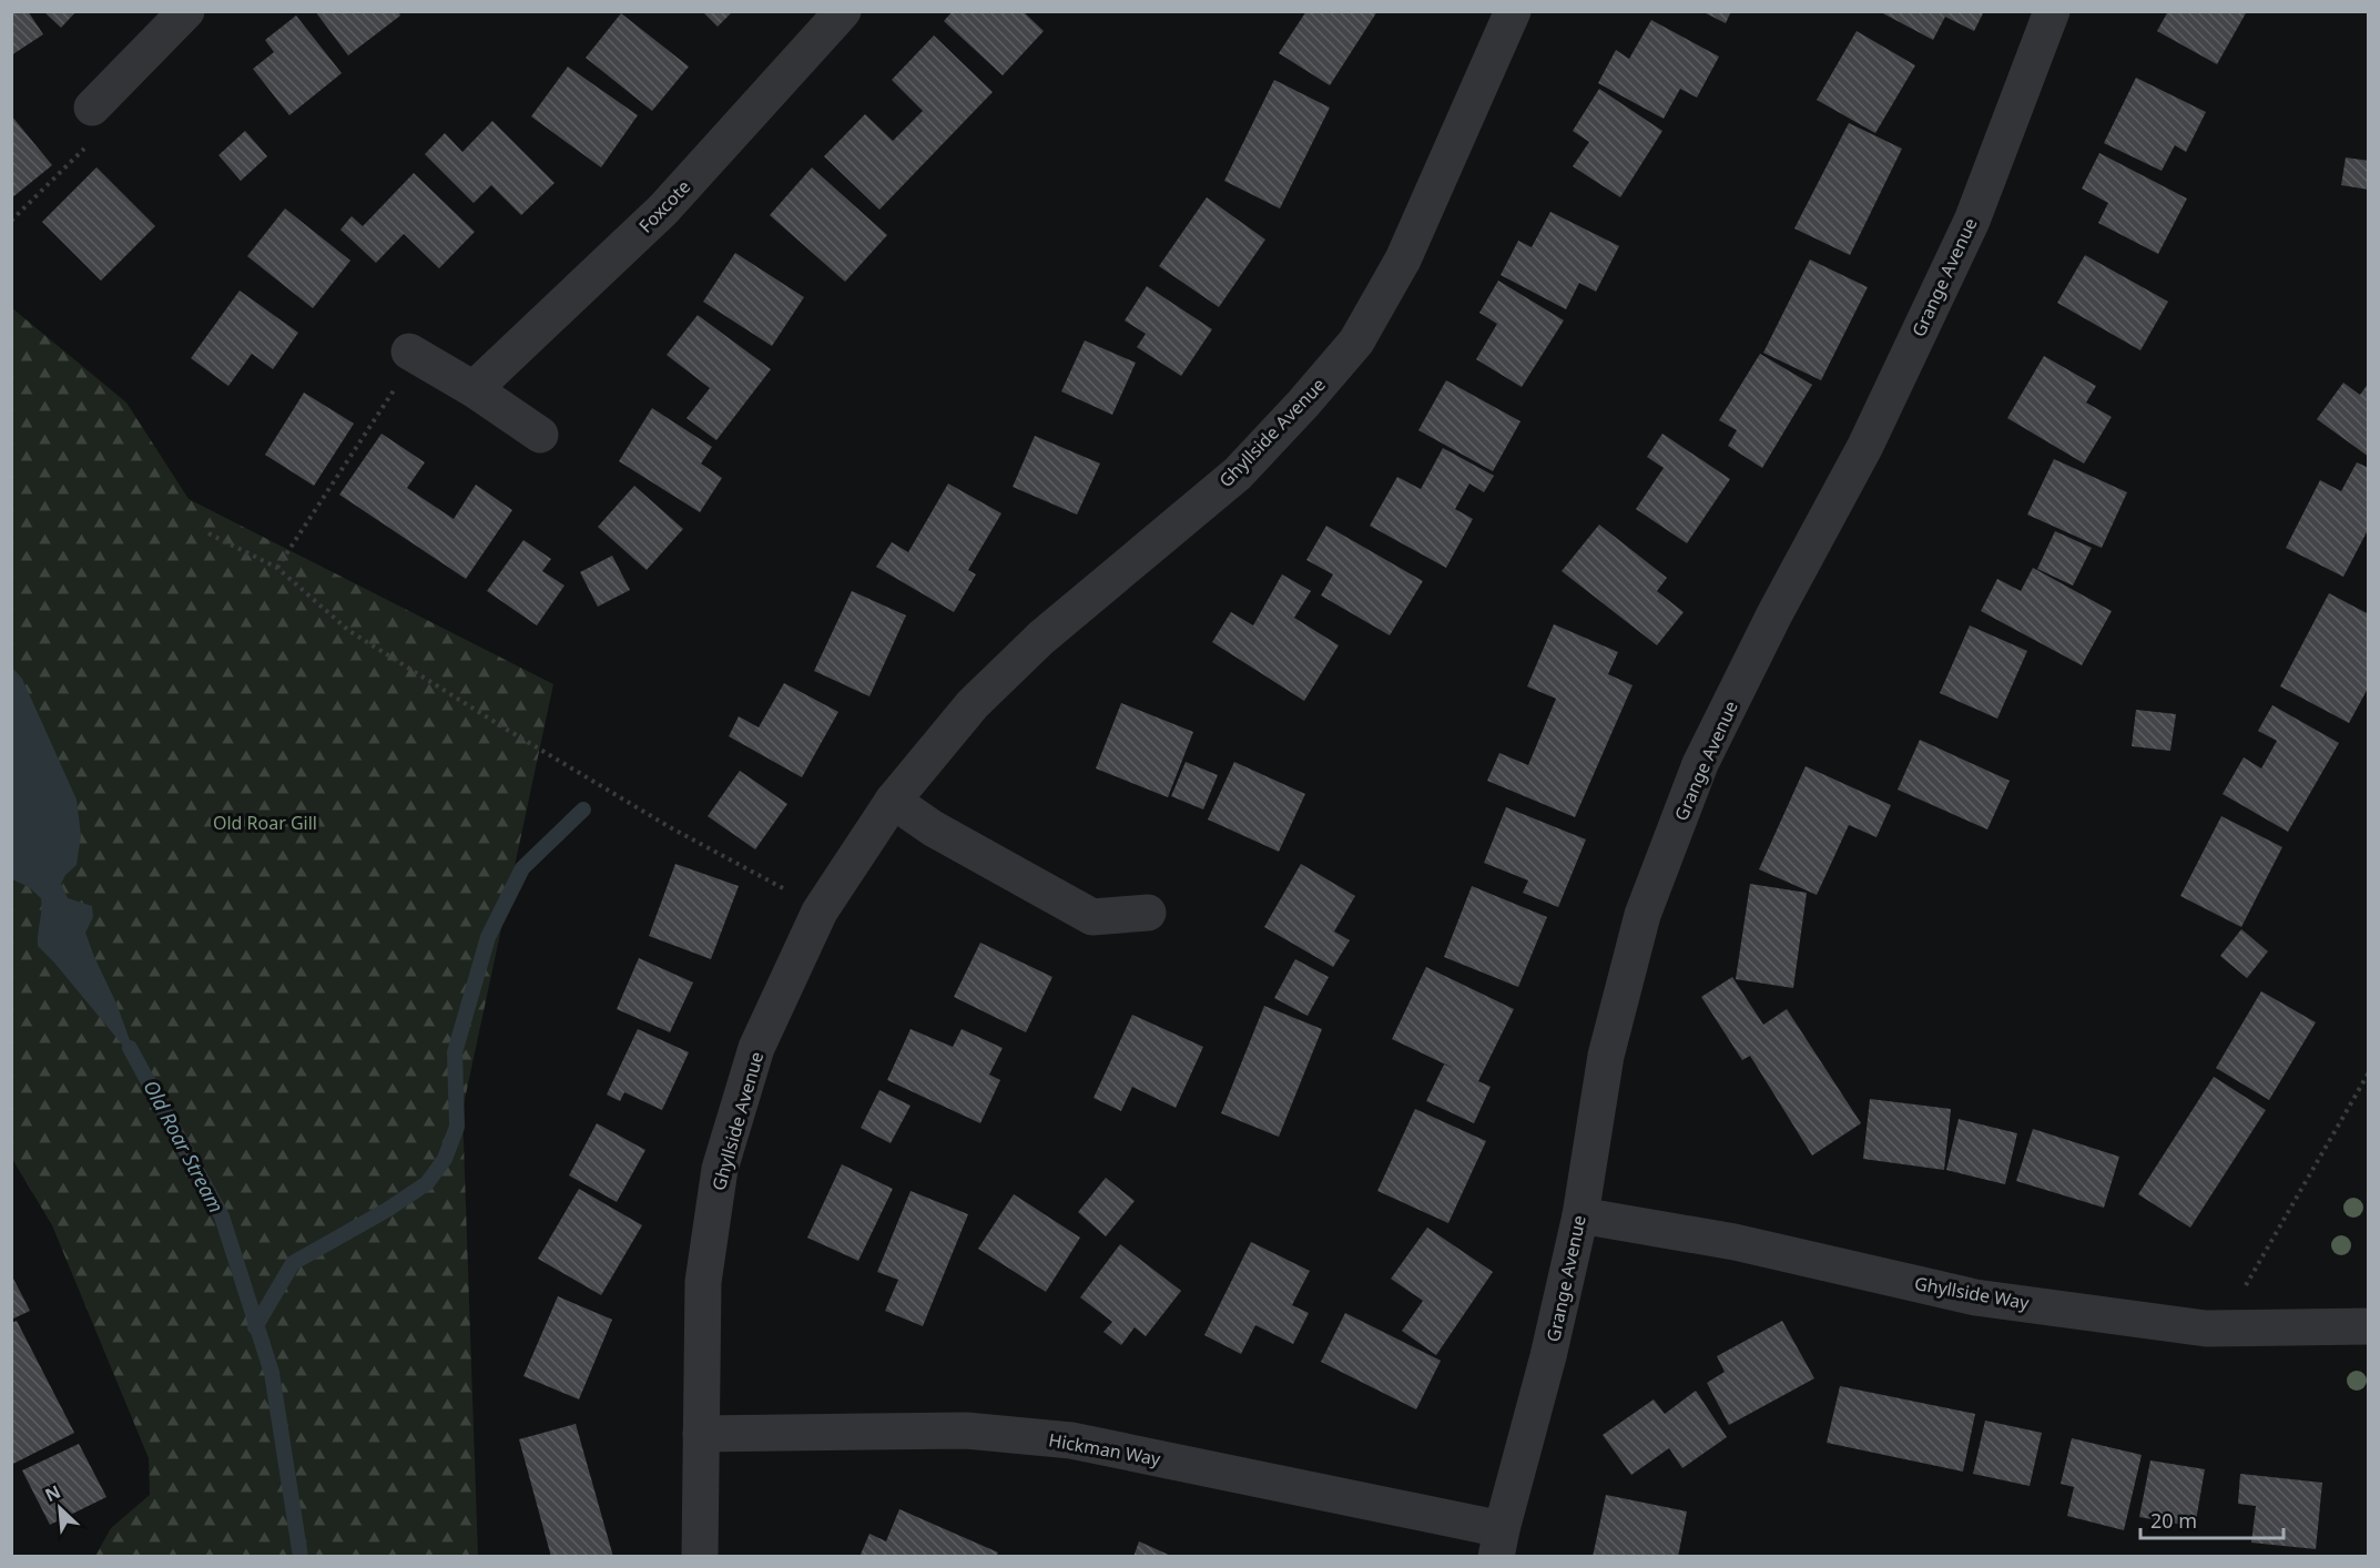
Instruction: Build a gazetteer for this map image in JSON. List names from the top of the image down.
{
  "streets": {
    "street": [
      "Foxcote",
      "Grange Avenue",
      "Ghyllside Avenue",
      "Ghyllside Way",
      "Hickman Way"
    ]
  },
  "crossings": [
    ["Grange Avenue", "Ghyllside Way"],
    ["Grange Avenue", "Hickman Way"],
    ["Ghyllside Avenue", "Hickman Way"]
  ],
  "water": ["Old Roar Stream"],
  "parks": ["Old Roar Gill"],
  "scale_bar": "20 m",
  "north": "top left"
}
